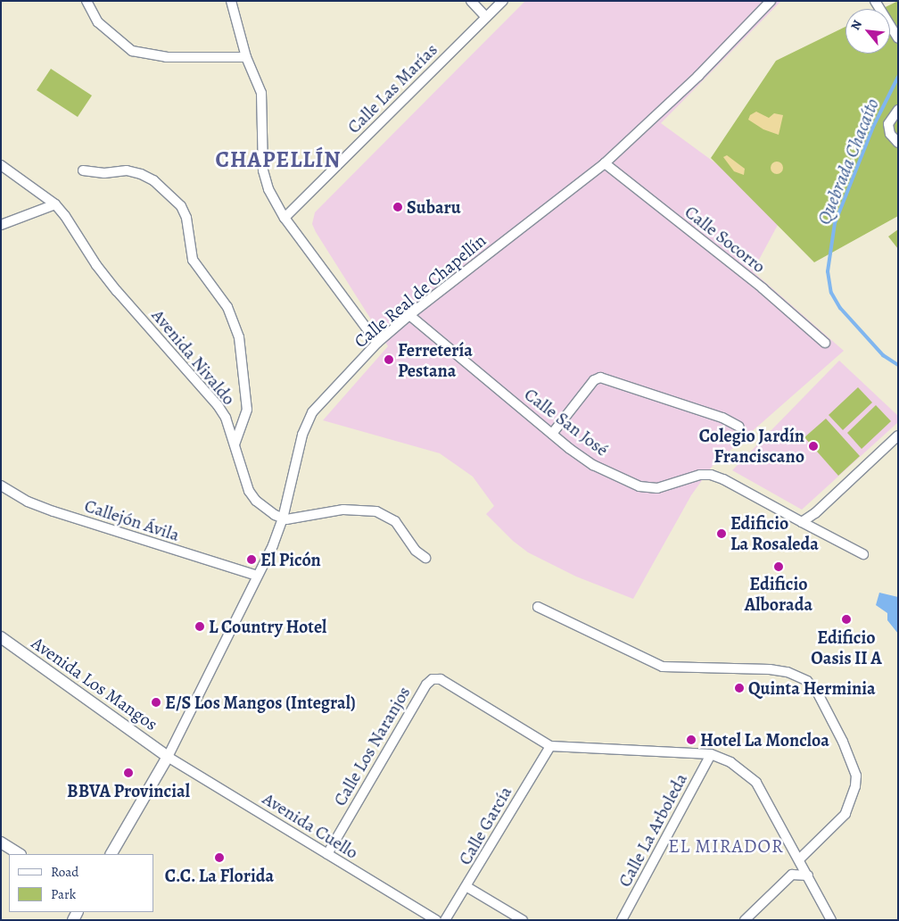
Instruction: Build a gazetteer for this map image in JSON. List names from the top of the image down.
{
  "streets": {
    "street": [
      "Calle Las Marías",
      "Calle Socorro",
      "Calle Real de Chapellín",
      "Avenida Nivaldo",
      "Calle San José",
      "Callejón Ávila",
      "Avenida Los Mangos",
      "Calle Los Naranjos",
      "Avenida Cuello",
      "Calle García",
      "Calle La Arboleda"
    ]
  },
  "crossings": [
    ["Calle Socorro", "Calle Real de Chapellín"],
    ["Calle Real de Chapellín", "Avenida Nivaldo"],
    ["Calle Real de Chapellín", "Calle San José"],
    ["Calle Real de Chapellín", "Callejón Ávila"],
    ["Calle Real de Chapellín", "Avenida Los Mangos"],
    ["Calle Real de Chapellín", "Avenida Cuello"],
    ["Avenida Los Mangos", "Avenida Cuello"],
    ["Calle Los Naranjos", "Avenida Cuello"],
    ["Calle Los Naranjos", "Calle García"]
  ],
  "districts": ["CHAPELLÍN", "EL MIRADOR"],
  "water": ["Quebrada Chacaíto"],
  "places": [
    "Subaru",
    "Ferretería Pestana",
    "Colegio Jardín Franciscano",
    "Edificio La Rosaleda",
    "El Picón",
    "Edificio Alborada",
    "Edificio Oasis II A",
    "L Country Hotel",
    "Quinta Herminia",
    "E/S Los Mangos (Integral)",
    "Hotel La Moncloa",
    "BBVA Provincial",
    "C.C. La Florida"
  ],
  "legend": ["Road", "Park"],
  "north": "top left"
}
